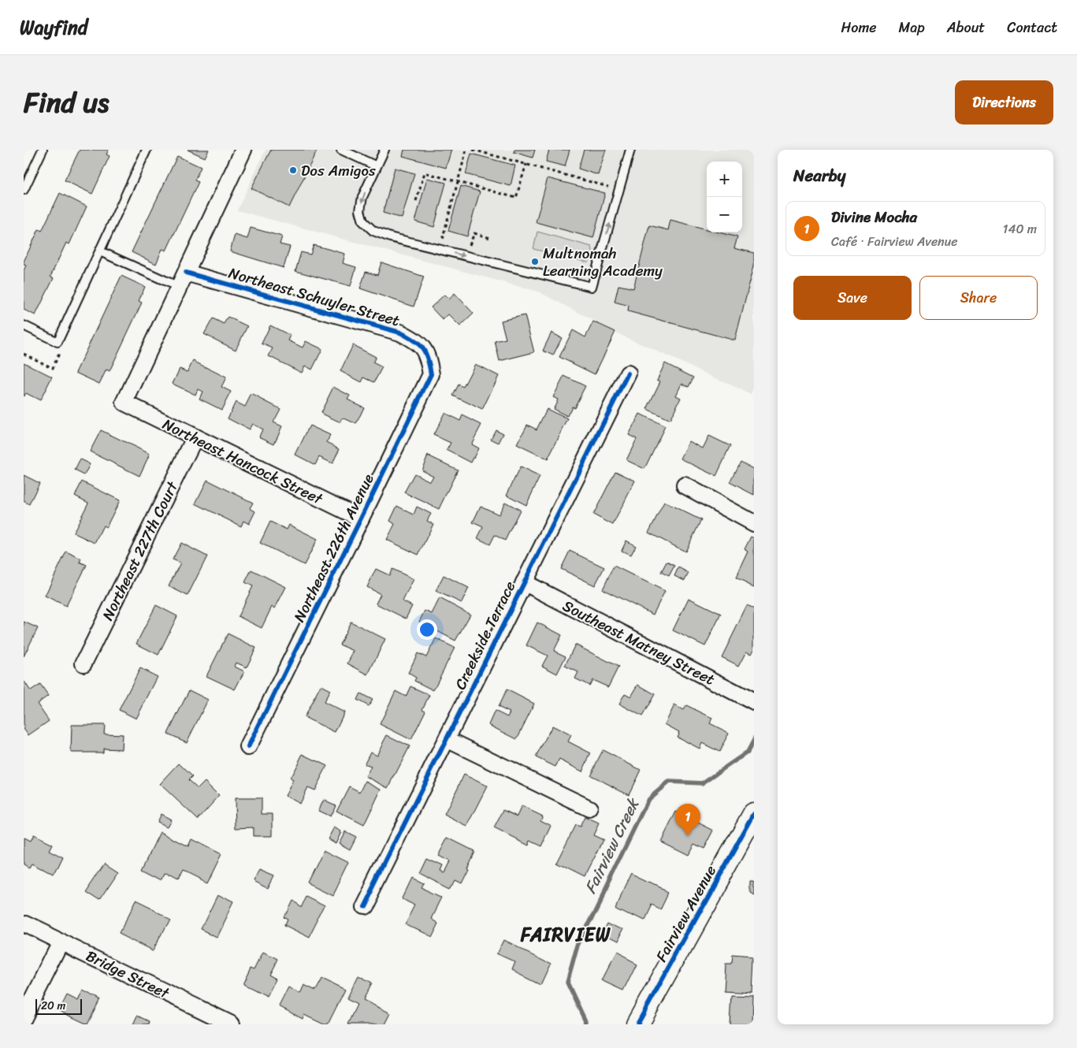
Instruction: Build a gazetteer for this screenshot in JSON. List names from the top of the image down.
{
  "streets": {
    "main road": ["Fairview Avenue"],
    "street": [
      "Northeast Schuyler Street",
      "Northeast Hancock Street",
      "Northeast 226th Avenue",
      "Northeast 227th Court",
      "Creekside Terrace",
      "Southeast Matney Street",
      "Bridge Street"
    ]
  },
  "crossings": [
    ["Northeast Schuyler Street", "Northeast 226th Avenue"],
    ["Northeast Hancock Street", "Northeast 226th Avenue"],
    ["Northeast Hancock Street", "Northeast 227th Court"],
    ["Creekside Terrace", "Southeast Matney Street"]
  ],
  "districts": ["FAIRVIEW"],
  "water": ["Fairview Creek"],
  "places": ["Dos Amigos", "Multnomah Learning Academy"],
  "scale_bar": "20 m",
  "page": {
    "header": "Wayfind",
    "nav": [
      "Home",
      "Map",
      "About",
      "Contact"
    ],
    "title": "Find us",
    "buttons": [
      "Directions",
      ["Save", "Share"]
    ],
    "heading": "Nearby",
    "map_buttons": ["+", "−"],
    "list": [
      {
        "mark": "1",
        "name": "Divine Mocha",
        "note": "Café · Fairview Avenue",
        "value": "140 m"
      }
    ],
    "pins": "1",
    "scale": "20 m"
  }
}
